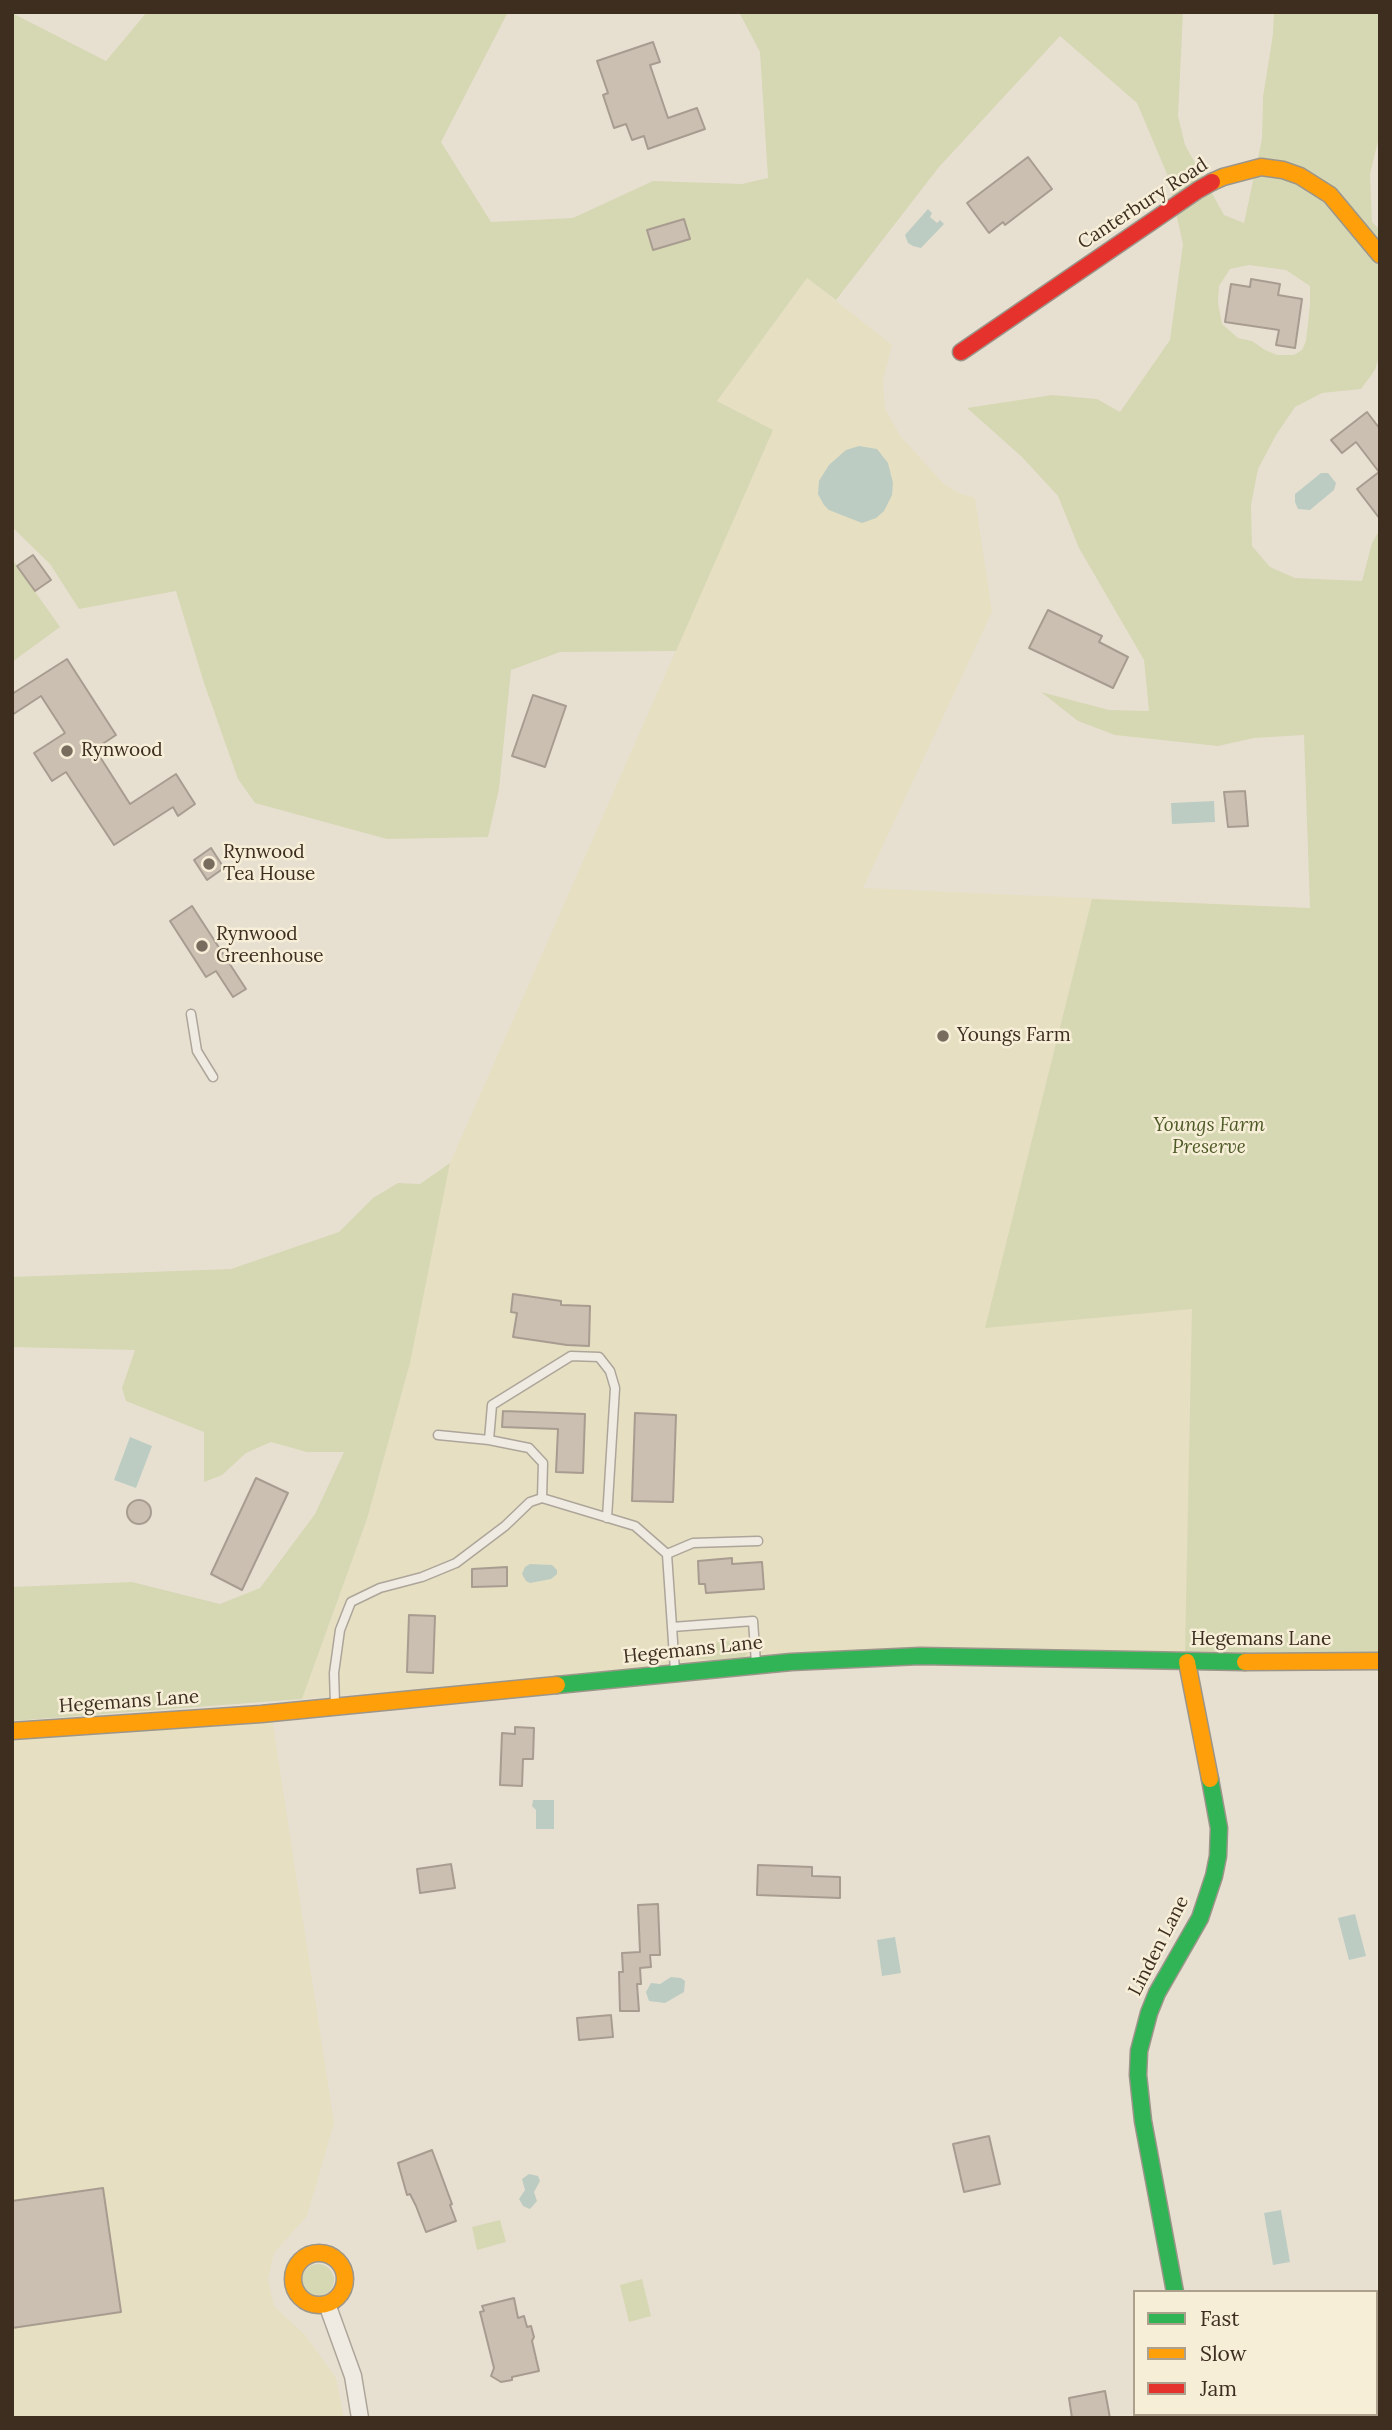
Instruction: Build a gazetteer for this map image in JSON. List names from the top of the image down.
{
  "streets": {
    "street": ["Canterbury Road", "Hegemans Lane", "Linden Lane"]
  },
  "crossings": [
    ["Hegemans Lane", "Linden Lane"]
  ],
  "parks": ["Youngs Farm Preserve"],
  "places": [
    "Rynwood",
    "Rynwood Tea House",
    "Rynwood Greenhouse",
    "Youngs Farm"
  ],
  "legend": ["Fast", "Slow", "Jam"]
}
